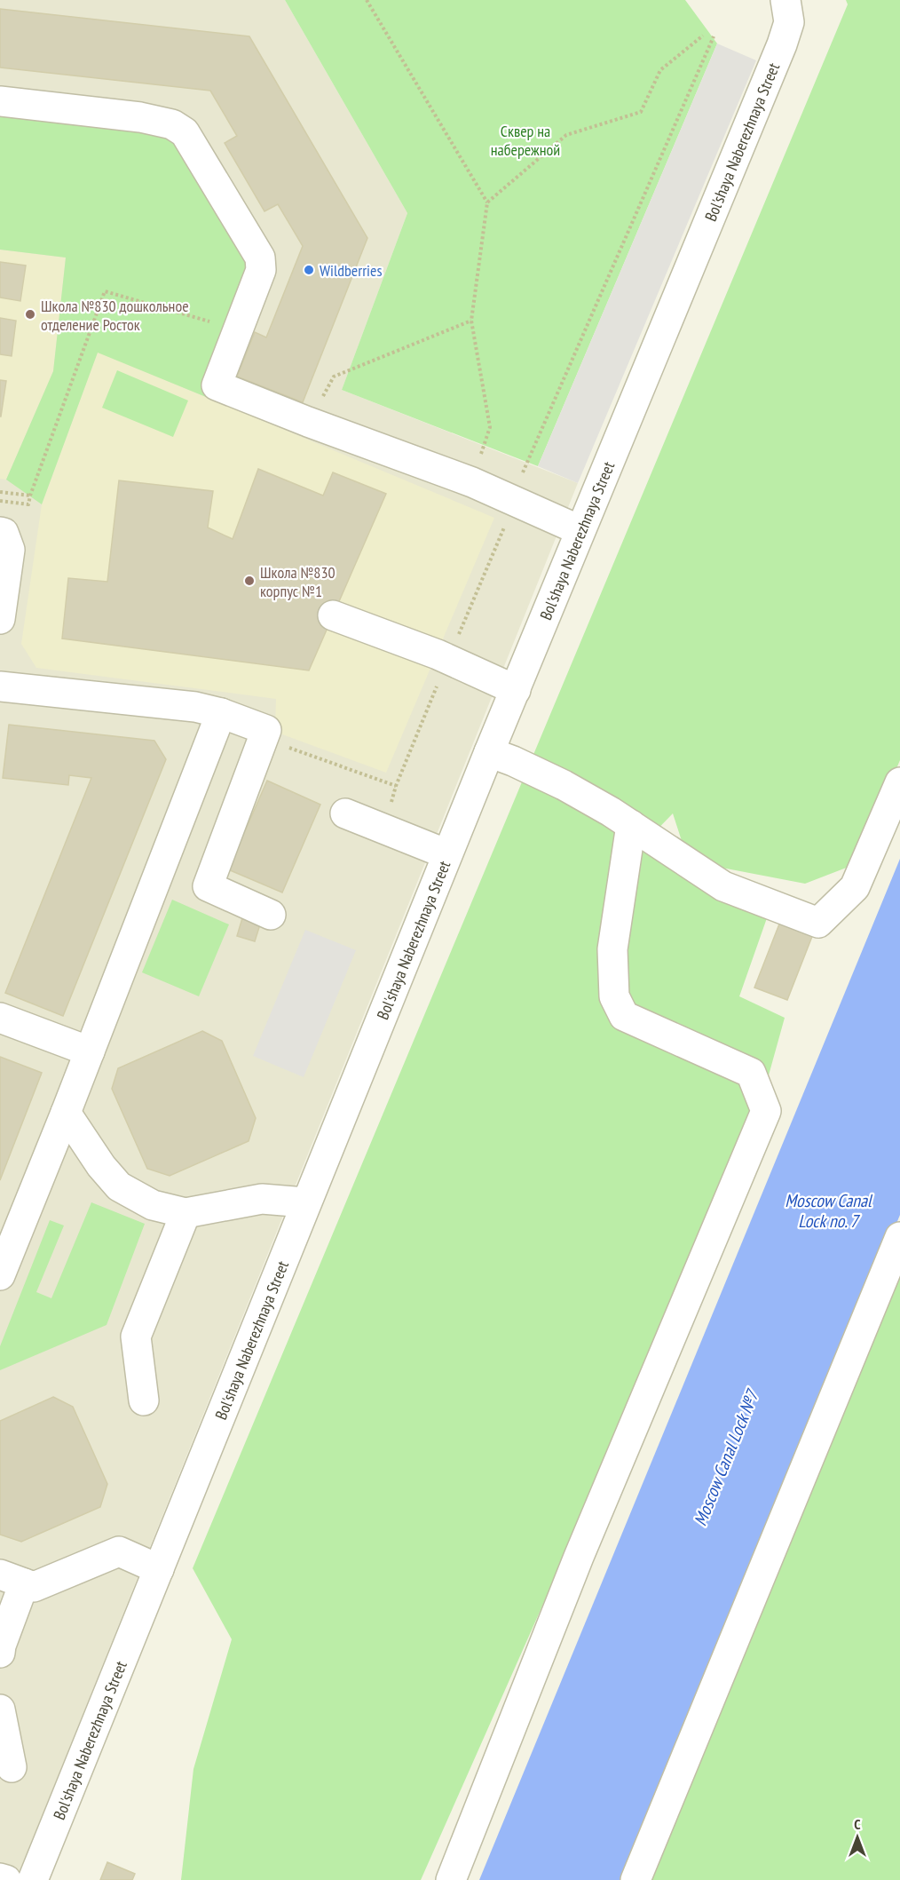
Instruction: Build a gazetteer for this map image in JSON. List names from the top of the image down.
{
  "streets": {
    "street": ["Bol'shaya Naberezhnaya Street"]
  },
  "water": ["Moscow Canal Lock no. 7", "Moscow Canal Lock №7"],
  "parks": ["Сквер на набережной"],
  "places": ["Wildberries", "Школа №830 дошкольное отделение Росток", "Школа №830 корпус №1"],
  "north": "top"
}
